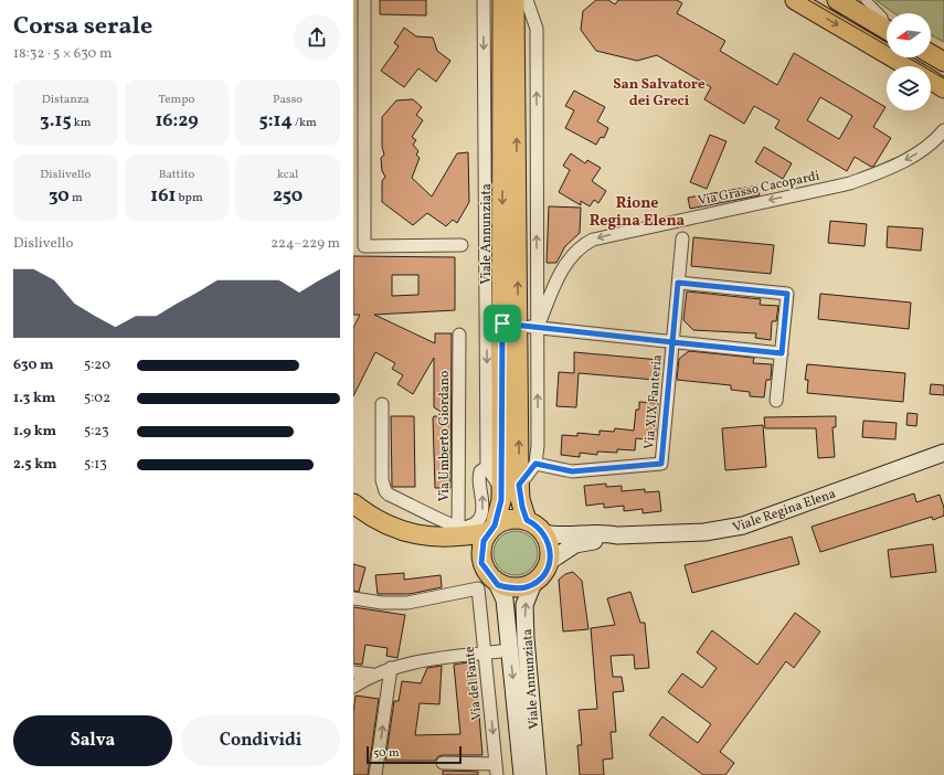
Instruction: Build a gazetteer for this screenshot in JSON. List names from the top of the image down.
{
  "streets": {
    "main road": ["Viale Annunziata", "Viale Regina Elena"],
    "street": [
      "Via Grasso Cacopardi",
      "Via XIX Fanteria",
      "Via Umberto Giordano",
      "Via del Fante"
    ]
  },
  "crossings": [
    ["Via Grasso Cacopardi", "Viale Annunziata"],
    ["Viale Annunziata", "Via XIX Fanteria"]
  ],
  "one_way": ["Via Grasso Cacopardi"],
  "districts": ["San Salvatore dei Greci", "Rione Regina Elena"],
  "scale_bar": "50 m",
  "north": "left",
  "page": {
    "heading": ["Corsa serale", "18:32 · 5 × 630 m"],
    "stats": [
      ["Distanza", "3.15 km"],
      ["Tempo", "16:29"],
      ["Passo", "5:14 /km"],
      ["Dislivello", "30 m"],
      ["Battito", "161 bpm"],
      ["kcal", "250"]
    ],
    "chart": ["Dislivello", "224–229 m"],
    "list": [
      {
        "name": "630 m",
        "note": "5:20"
      },
      {
        "name": "1.3 km",
        "note": "5:02"
      },
      {
        "name": "1.9 km",
        "note": "5:23"
      },
      {
        "name": "2.5 km",
        "note": "5:13"
      }
    ],
    "buttons": ["Salva", "Condividi"],
    "scale": "50 m"
  }
}
